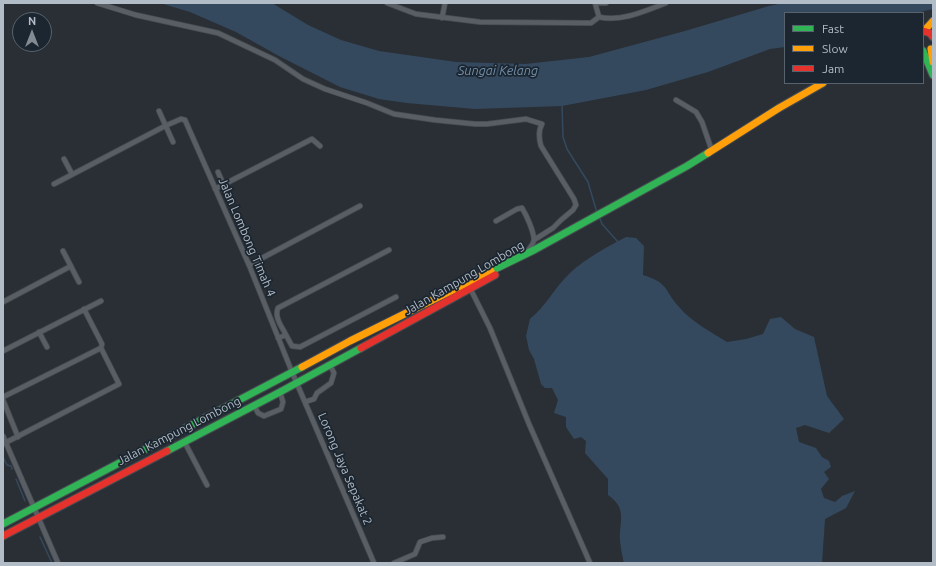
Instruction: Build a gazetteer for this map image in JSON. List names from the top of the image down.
{
  "streets": {
    "street": ["Jalan Lombong Timah 4", "Jalan Kampung Lombong", "Lorong Jaya Sepakat 2"]
  },
  "crossings": [
    ["Jalan Lombong Timah 4", "Jalan Kampung Lombong"],
    ["Jalan Lombong Timah 4", "Lorong Jaya Sepakat 2"],
    ["Jalan Kampung Lombong", "Lorong Jaya Sepakat 2"]
  ],
  "water": ["Sungai Kelang"],
  "legend": ["Fast", "Slow", "Jam"],
  "north": "top"
}
